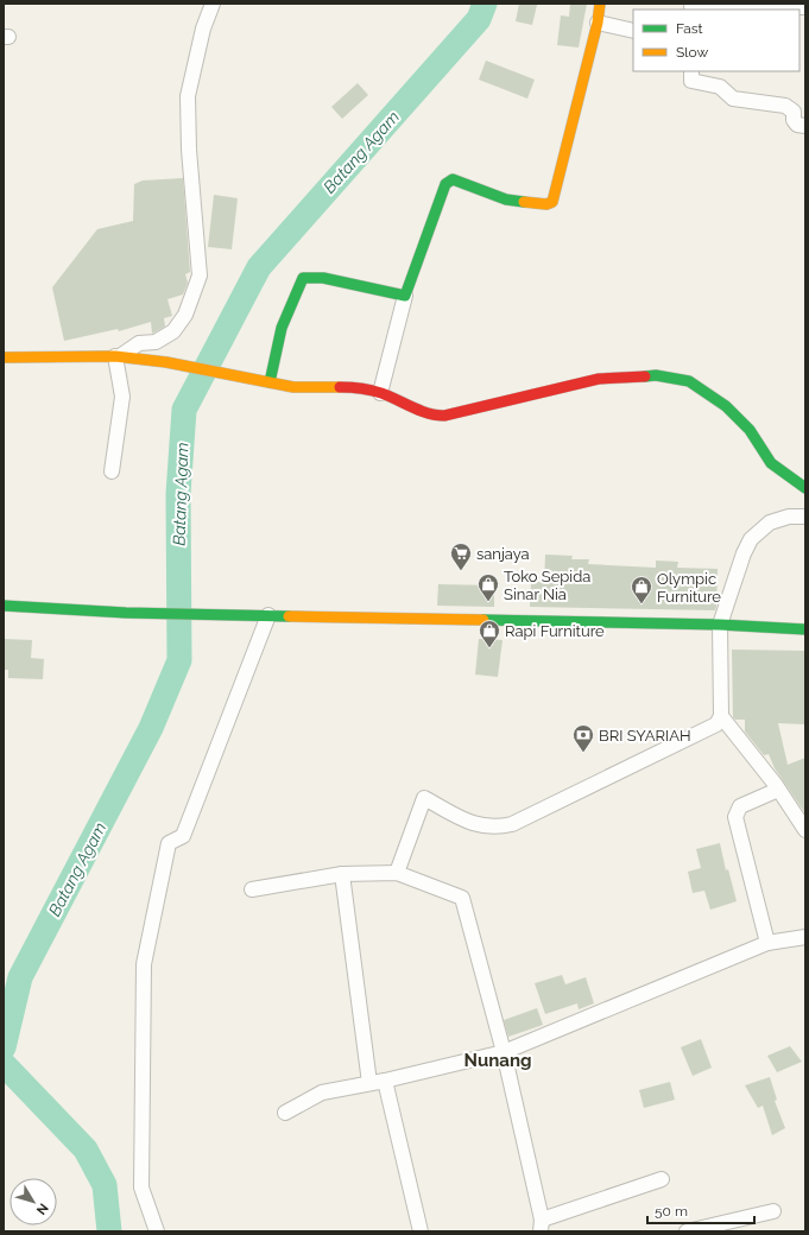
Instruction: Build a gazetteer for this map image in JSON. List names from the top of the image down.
{
  "districts": ["Nunang"],
  "water": ["Batang Agam"],
  "places": {
    "supermarket": ["sanjaya"],
    "shop": ["Toko Sepida Sinar Nia", "Olympic Furniture", "Rapi Furniture"],
    "bank": ["BRI SYARIAH"]
  },
  "legend": ["Fast", "Slow"],
  "scale_bar": "50 m",
  "north": "bottom right"
}
